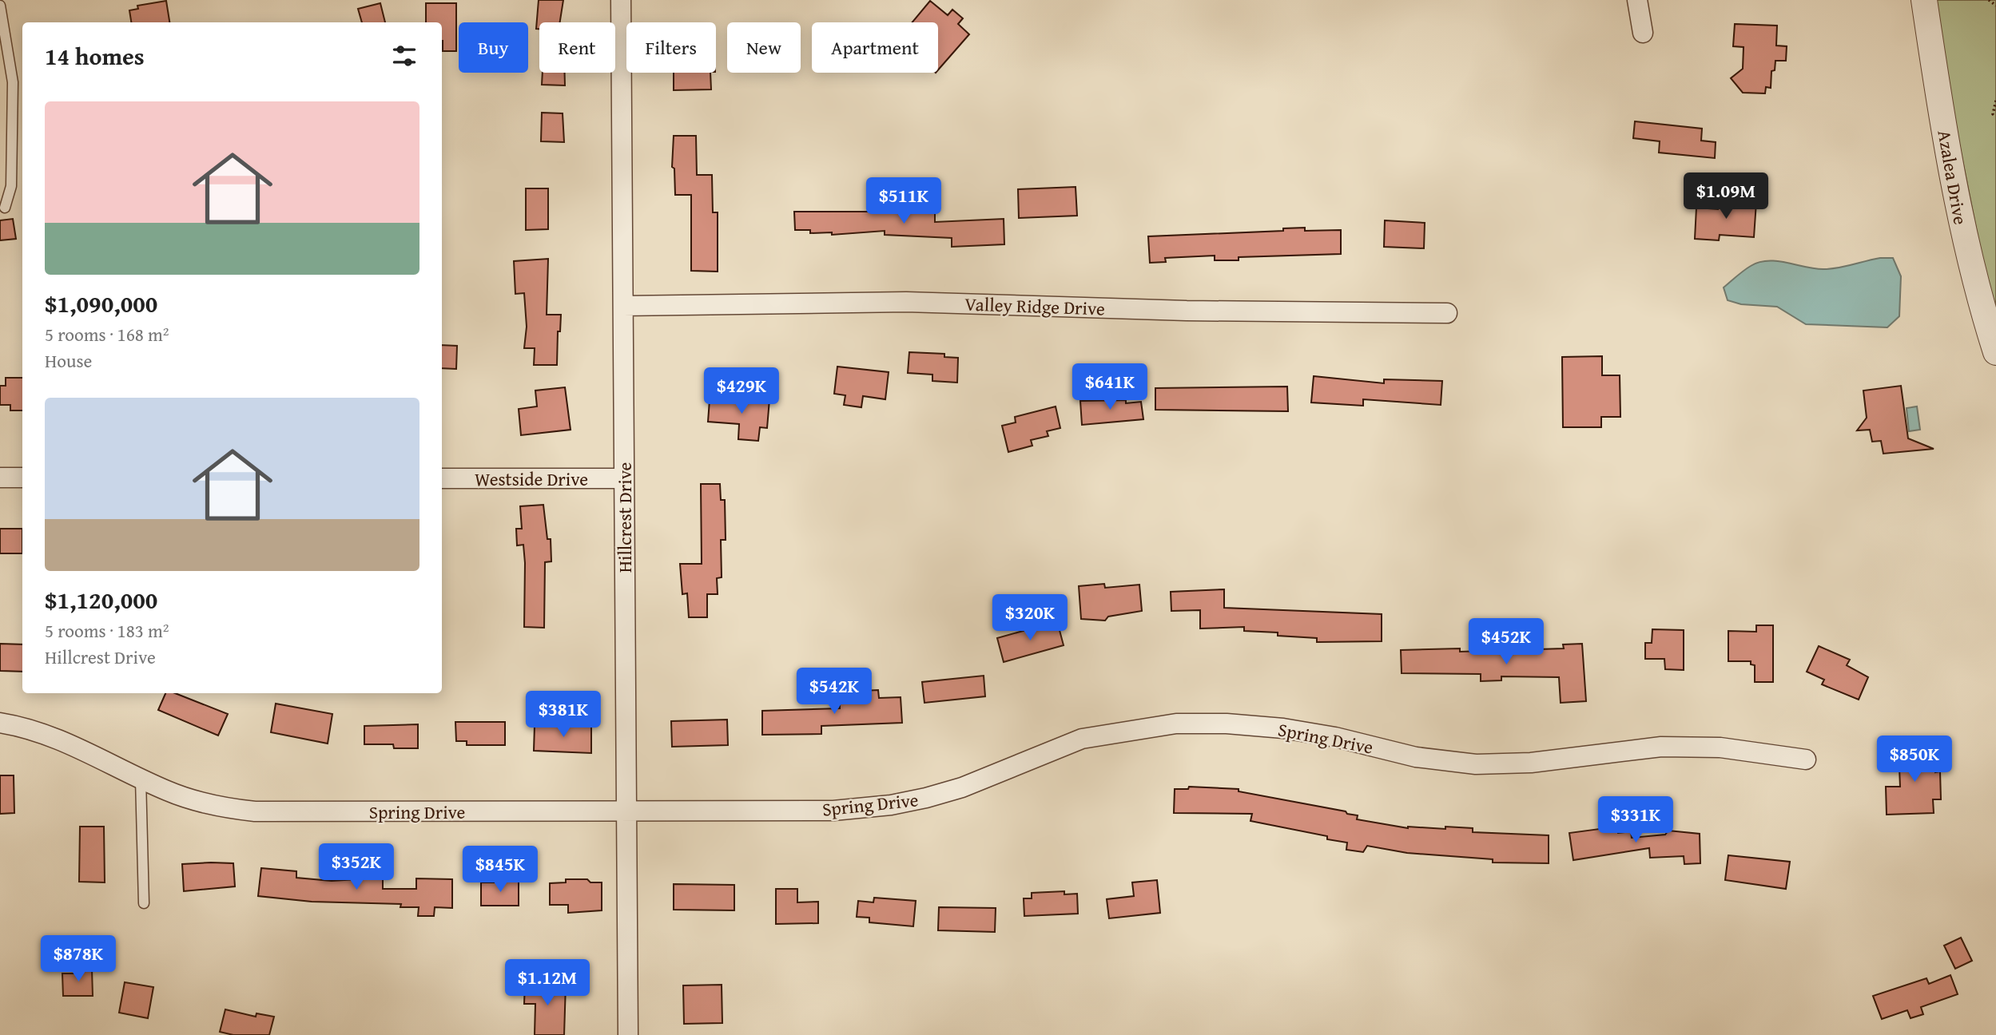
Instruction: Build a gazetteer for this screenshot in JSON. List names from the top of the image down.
{
  "streets": {
    "street": [
      "Azalea Drive",
      "Valley Ridge Drive",
      "Westside Drive",
      "Hillcrest Drive",
      "Spring Drive"
    ]
  },
  "crossings": [
    ["Valley Ridge Drive", "Hillcrest Drive"],
    ["Westside Drive", "Hillcrest Drive"],
    ["Hillcrest Drive", "Spring Drive"]
  ],
  "page": {
    "chip": [
      "Buy",
      "Rent",
      "Filters",
      "New",
      "Apartment"
    ],
    "heading": "14 homes",
    "list": [
      {
        "name": "$1,090,000",
        "note": "5 rooms · 168 m² · House"
      },
      {
        "name": "$1,120,000",
        "note": "5 rooms · 183 m² · Hillcrest Drive"
      }
    ],
    "price": [
      "$1.09M",
      "$511K",
      "$641K",
      "$429K",
      "$320K",
      "$452K",
      "$542K",
      "$381K",
      "$850K",
      "$331K",
      "$352K",
      "$845K",
      "$878K",
      "$1.12M"
    ]
  }
}
